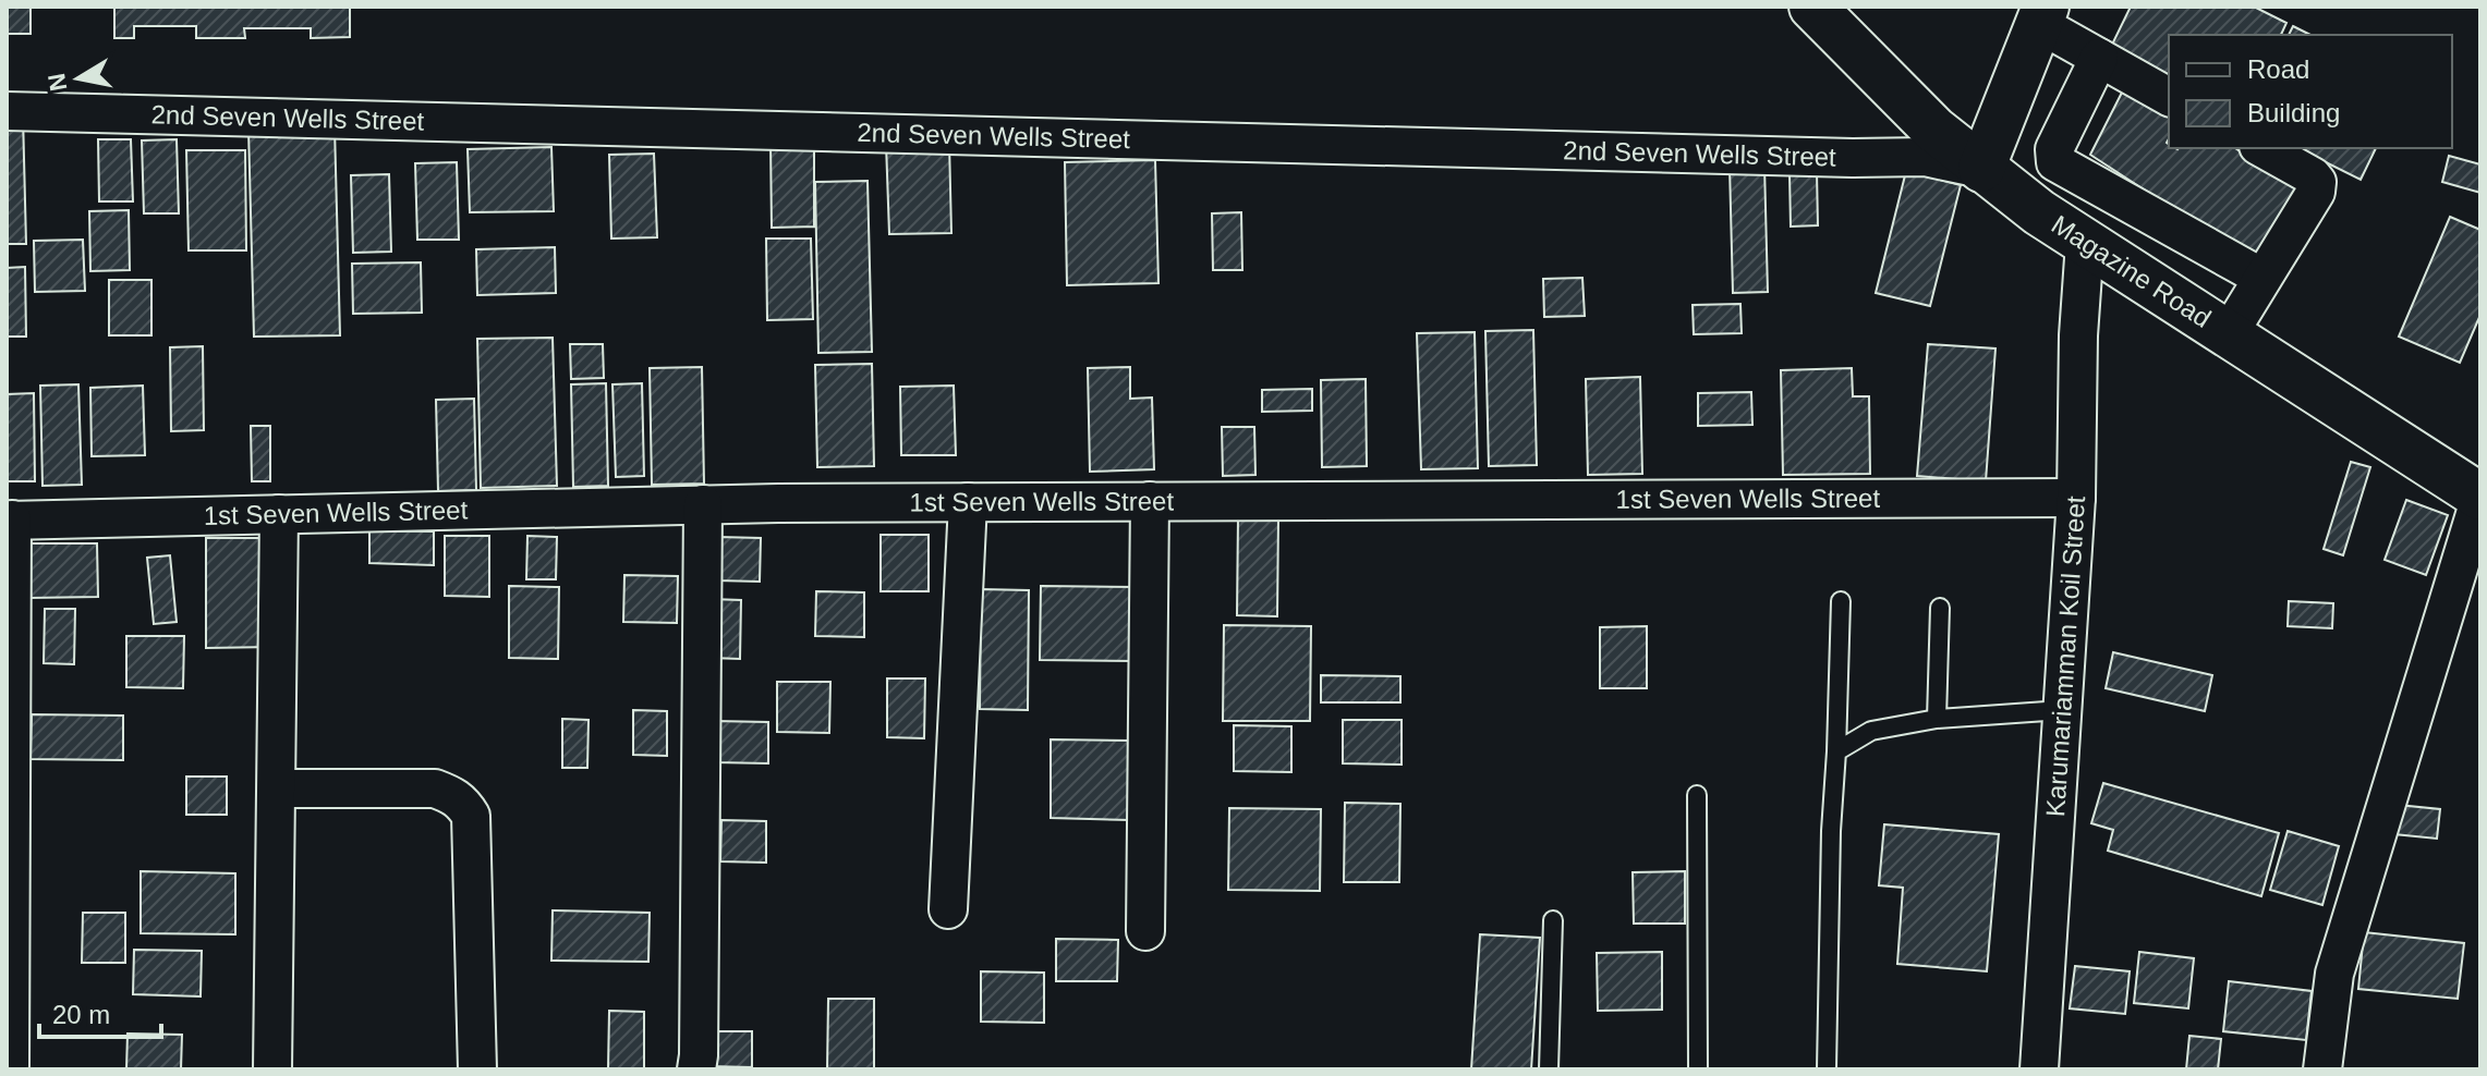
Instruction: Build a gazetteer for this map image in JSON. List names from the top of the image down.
{
  "streets": {
    "street": [
      "2nd Seven Wells Street",
      "Magazine Road",
      "1st Seven Wells Street",
      "Karumariamman Koil Street"
    ]
  },
  "crossings": [
    ["2nd Seven Wells Street", "Magazine Road"],
    ["Magazine Road", "Karumariamman Koil Street"],
    ["1st Seven Wells Street", "Karumariamman Koil Street"]
  ],
  "legend": ["Road", "Building"],
  "scale_bar": "20 m",
  "north": "left"
}
